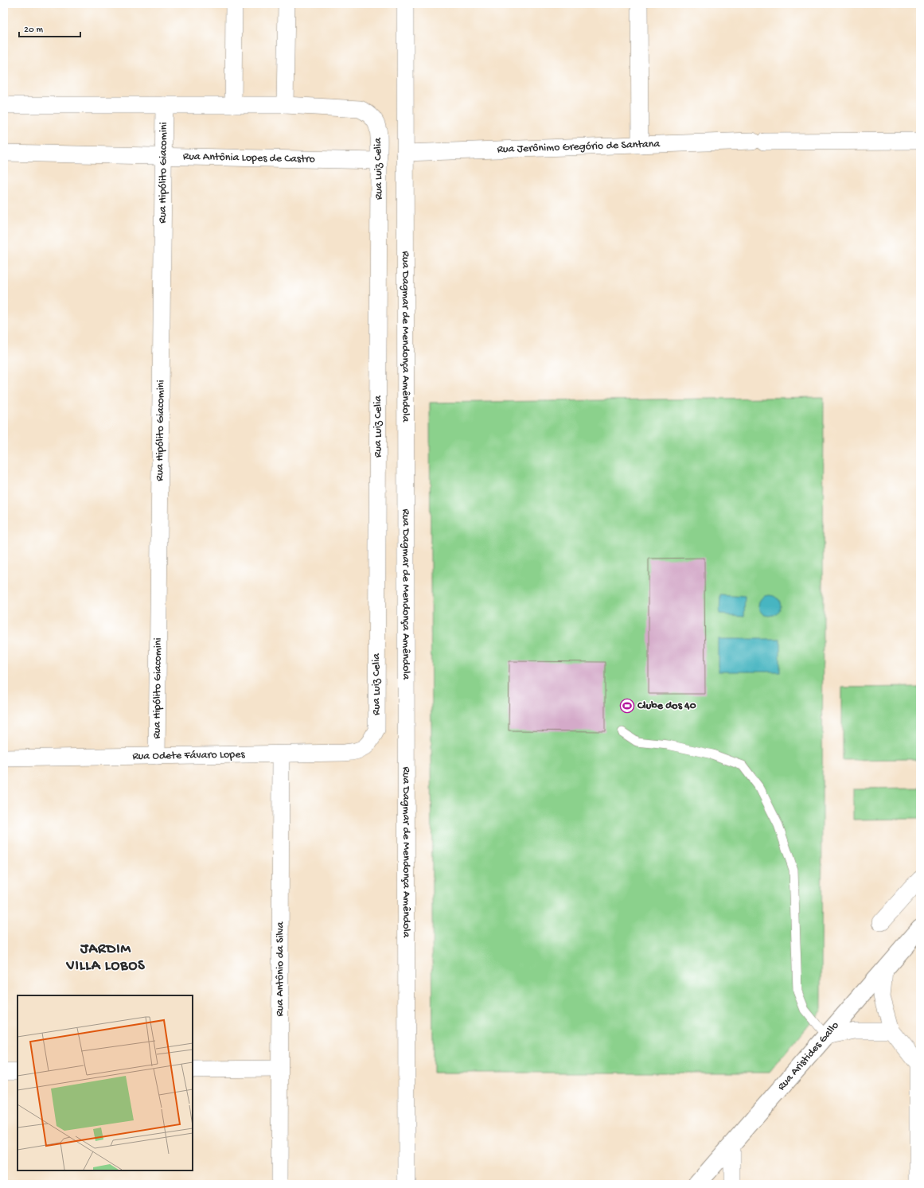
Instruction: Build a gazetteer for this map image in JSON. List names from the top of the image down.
{
  "streets": {
    "street": [
      "Rua Jerônimo Gregório de Santana",
      "Rua Antônia Lopes de Castro",
      "Rua Luiz Celia",
      "Rua Hipólito Giacomini",
      "Rua Dagmar de Mendonça Amêndola",
      "Rua Odete Fávaro Lopes",
      "Rua Antônio da Silva",
      "Rua Aristides Gallo"
    ]
  },
  "crossings": [
    ["Rua Jerônimo Gregório de Santana", "Rua Dagmar de Mendonça Amêndola"],
    ["Rua Antônia Lopes de Castro", "Rua Luiz Celia"],
    ["Rua Antônia Lopes de Castro", "Rua Hipólito Giacomini"],
    ["Rua Luiz Celia", "Rua Odete Fávaro Lopes"],
    ["Rua Hipólito Giacomini", "Rua Odete Fávaro Lopes"],
    ["Rua Odete Fávaro Lopes", "Rua Antônio da Silva"]
  ],
  "districts": ["JARDIM VILLA LOBOS"],
  "places": {
    "sports": ["Clube dos 40"]
  },
  "scale_bar": "20 m"
}
